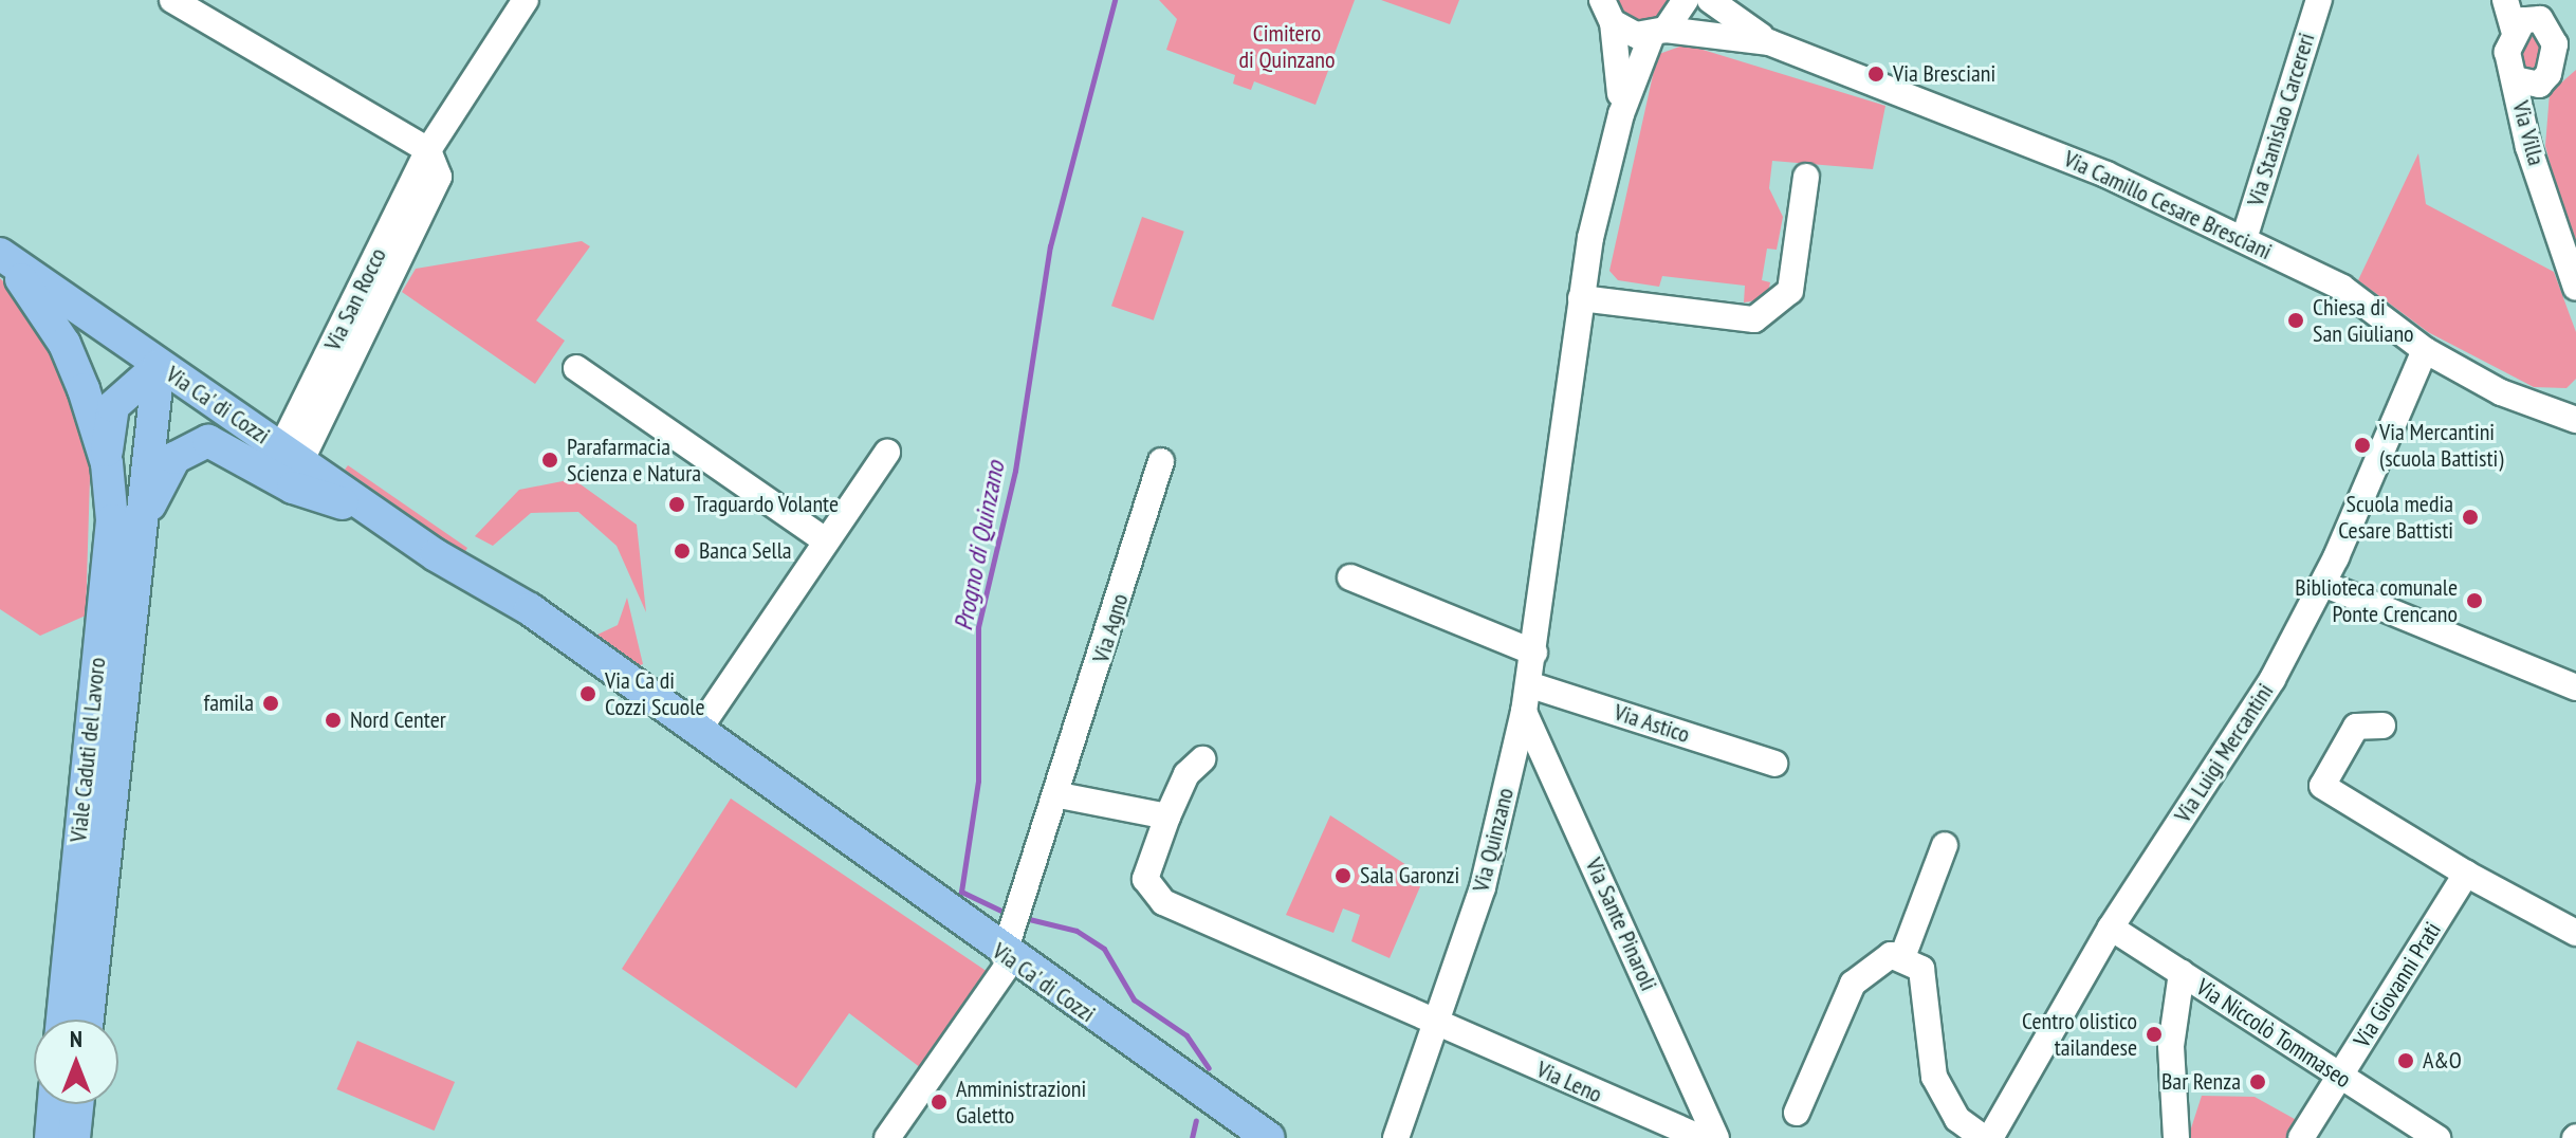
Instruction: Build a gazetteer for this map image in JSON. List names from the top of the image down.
{
  "streets": {
    "main road": ["Via Ca' di Cozzi", "Viale Caduti del Lavoro"],
    "street": [
      "Via Stanislao Carcereri",
      "Via Villa",
      "Via Camillo Cesare Bresciani",
      "Via San Rocco",
      "Via Agno",
      "Via Astico",
      "Via Luigi Mercantini",
      "Via Quinzano",
      "Via Sante Pinaroli",
      "Via Giovanni Prati",
      "Via Niccolò Tommaseo",
      "Via Leno"
    ]
  },
  "crossings": [
    ["Via Stanislao Carcereri", "Via Camillo Cesare Bresciani"],
    ["Via Camillo Cesare Bresciani", "Via Luigi Mercantini"],
    ["Via Camillo Cesare Bresciani", "Via Quinzano"],
    ["Via San Rocco", "Via Ca' di Cozzi"],
    ["Via Ca' di Cozzi", "Via Agno"],
    ["Via Ca' di Cozzi", "Viale Caduti del Lavoro"],
    ["Via Astico", "Via Quinzano"],
    ["Via Luigi Mercantini", "Via Niccolò Tommaseo"],
    ["Via Quinzano", "Via Sante Pinaroli"],
    ["Via Quinzano", "Via Leno"],
    ["Via Giovanni Prati", "Via Niccolò Tommaseo"]
  ],
  "water": ["Progno di Quinzano"],
  "parks": ["Cimitero di Quinzano"],
  "places": [
    "Via Bresciani",
    "Chiesa di San Giuliano",
    "Via Mercantini (scuola Battisti)",
    "Parafarmacia Scienza e Natura",
    "Traguardo Volante",
    "Scuola media Cesare Battisti",
    "Banca Sella",
    "Biblioteca comunale Ponte Crencano",
    "Via Ca di Cozzi Scuole",
    "famila",
    "Nord Center",
    "Sala Garonzi",
    "Centro olistico tailandese",
    "A&O",
    "Bar Renza",
    "Amministrazioni Galetto"
  ],
  "north": "top"
}
